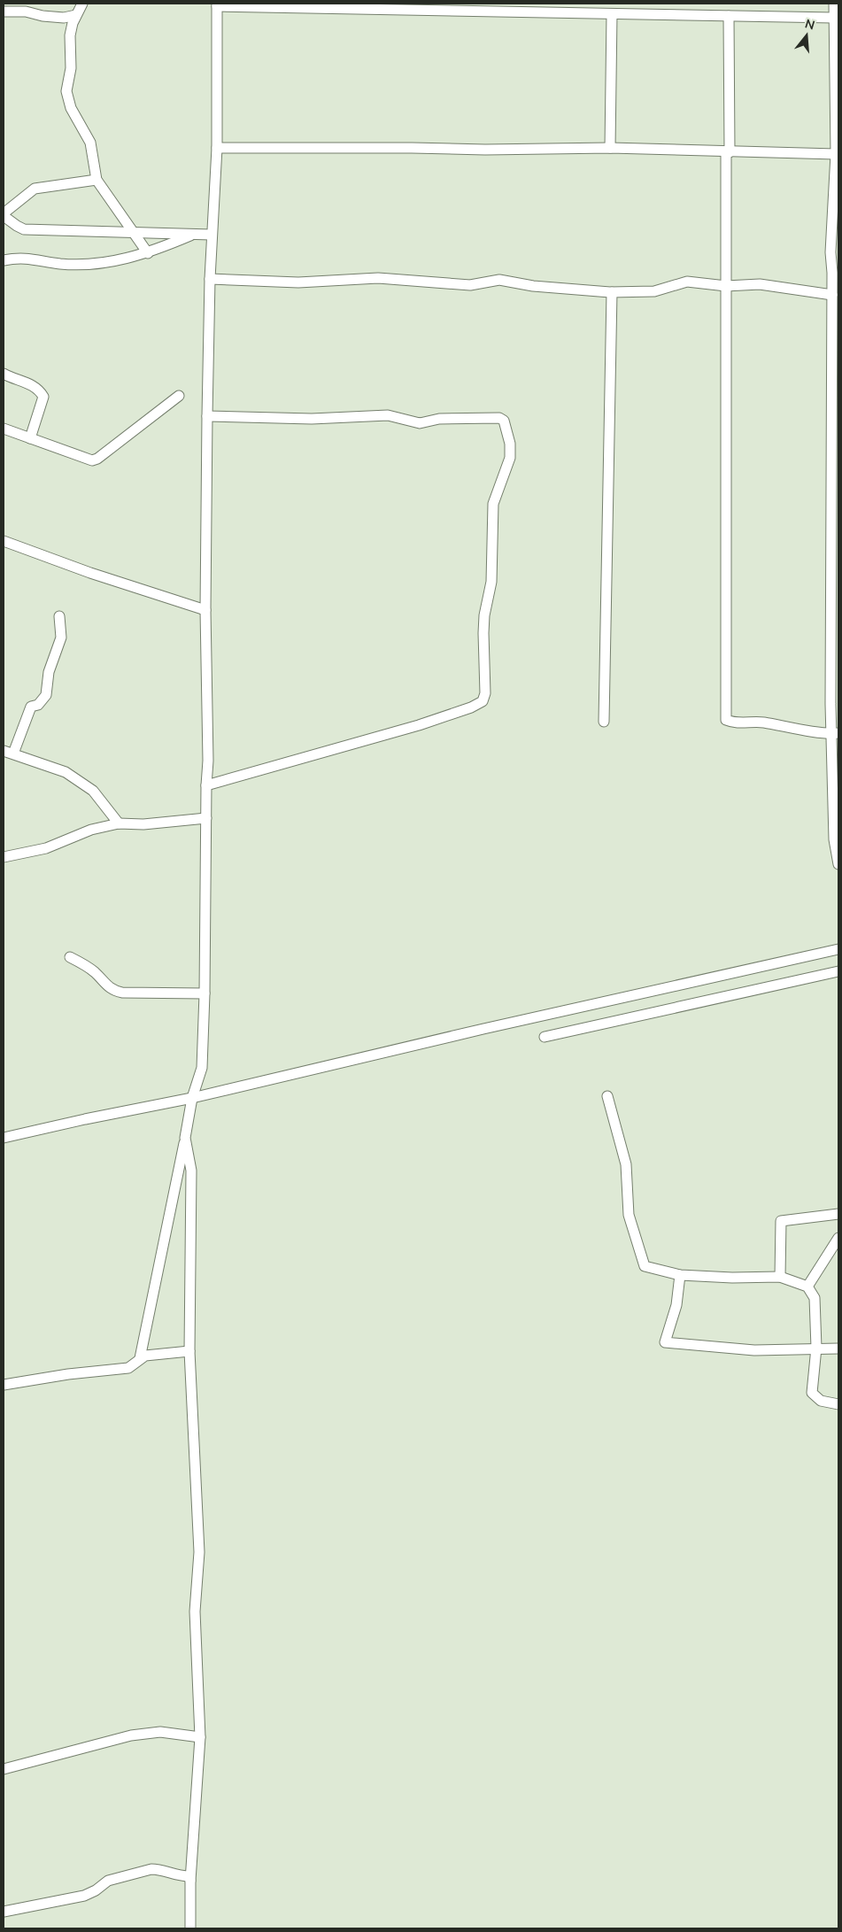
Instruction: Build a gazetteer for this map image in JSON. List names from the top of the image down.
{
  "north": "top"
}
